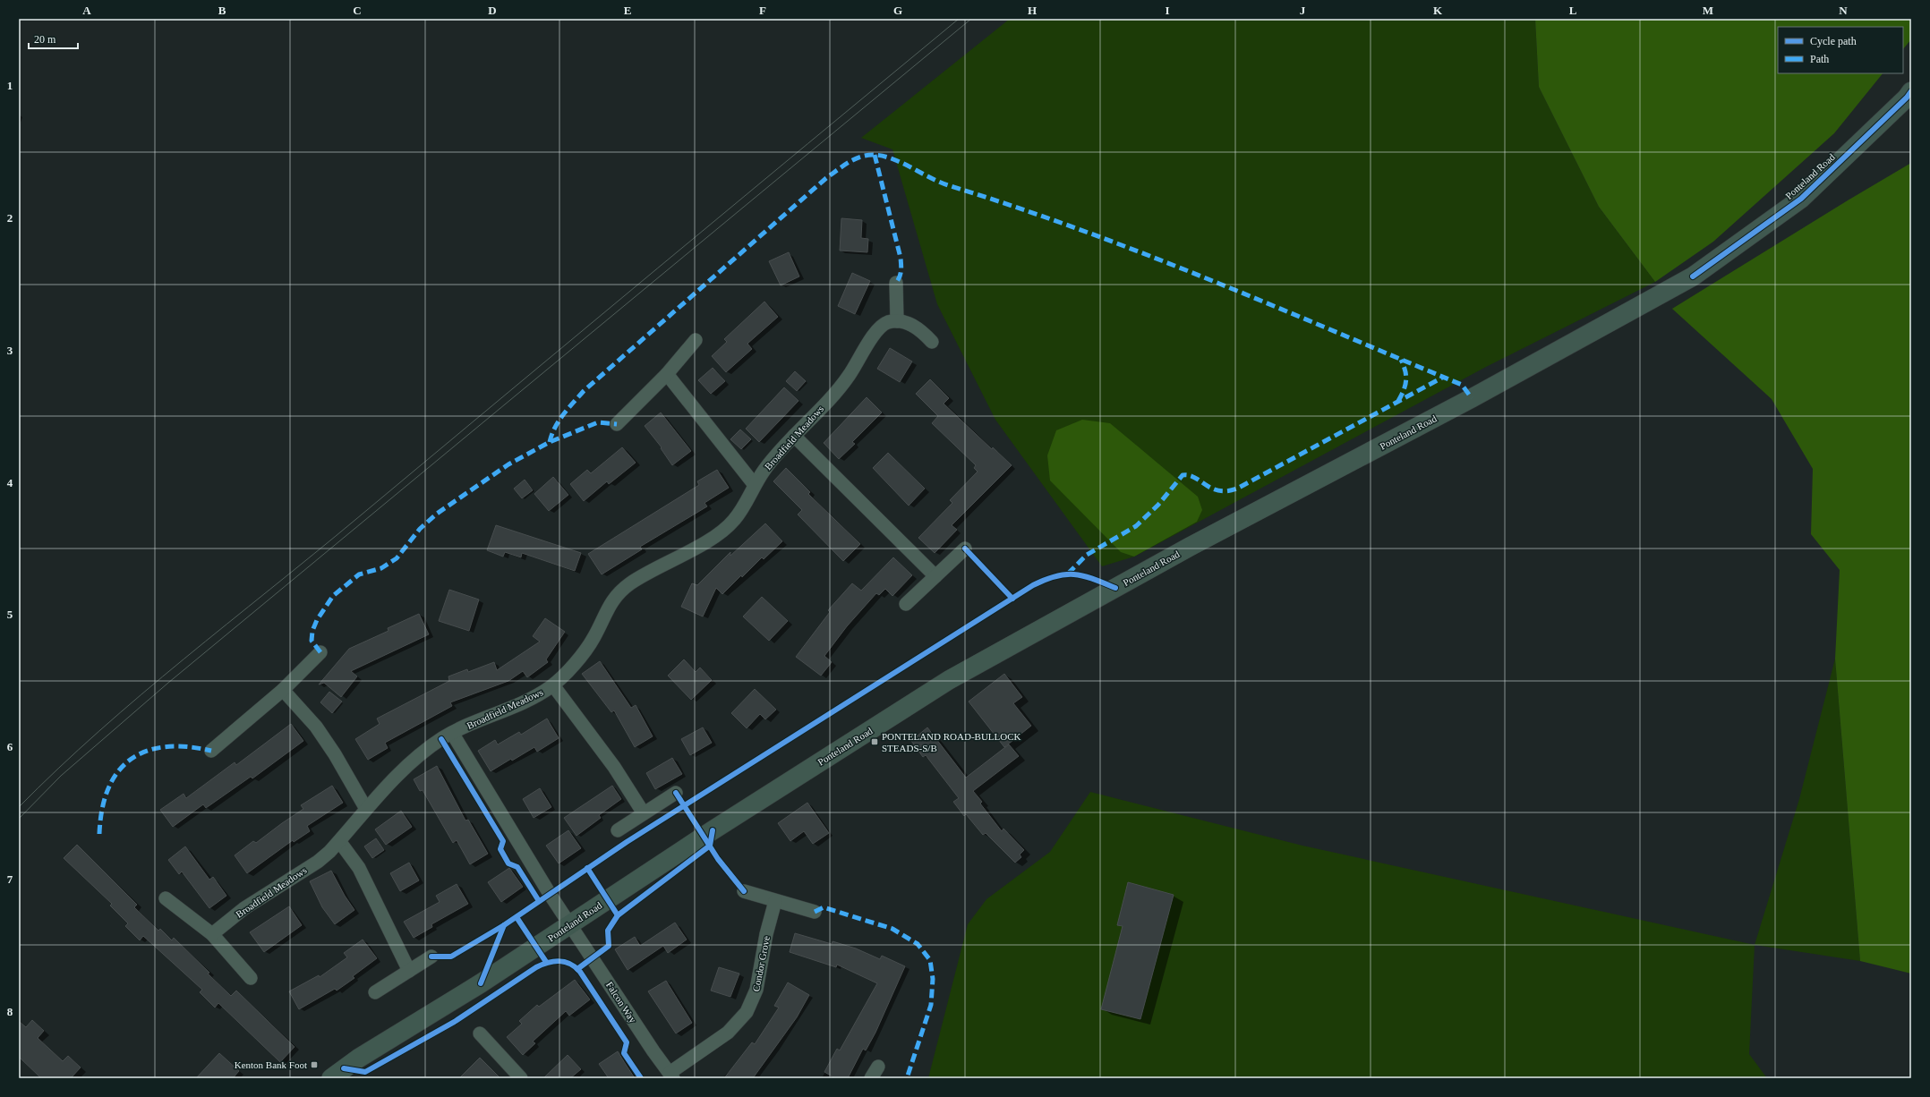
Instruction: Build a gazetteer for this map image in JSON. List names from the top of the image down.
{
  "streets": {
    "main road": ["Ponteland Road"],
    "street": ["Broadfield Meadows", "Condor Grove", "Falcon Way"]
  },
  "crossings": [
    ["Ponteland Road", "Falcon Way"],
    ["Broadfield Meadows", "Falcon Way"],
    ["Condor Grove", "Falcon Way"]
  ],
  "places": {
    "transit": ["PONTELAND ROAD-BULLOCK STEADS-S/B", "Kenton Bank Foot"]
  },
  "legend": ["Cycle path", "Path"],
  "scale_bar": "20 m",
  "grid": {
    "columns": [
      "A",
      "B",
      "C",
      "D",
      "E",
      "F",
      "G",
      "H",
      "I",
      "J",
      "K",
      "L",
      "M",
      "N"
    ],
    "rows": [
      "1",
      "2",
      "3",
      "4",
      "5",
      "6",
      "7",
      "8"
    ]
  }
}
